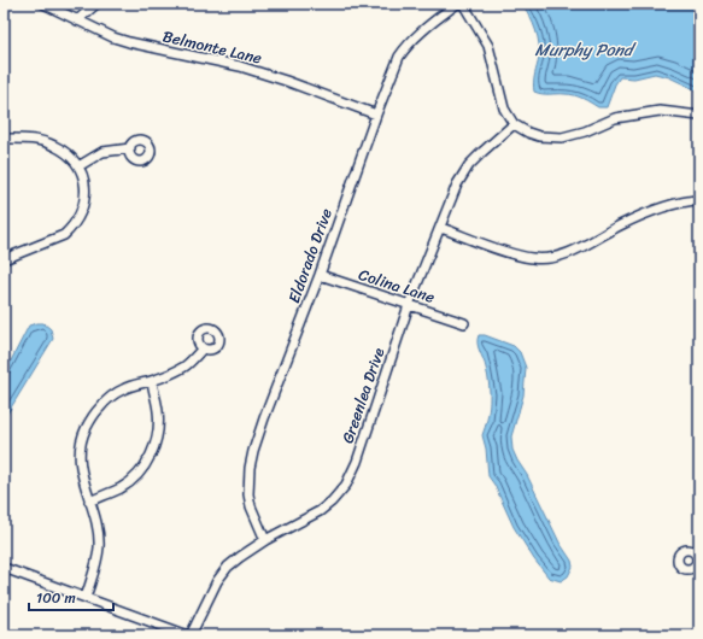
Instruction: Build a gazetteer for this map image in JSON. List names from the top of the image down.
{
  "streets": {
    "street": [
      "Belmonte Lane",
      "Eldorado Drive",
      "Colina Lane",
      "Greenlea Drive"
    ]
  },
  "crossings": [
    ["Belmonte Lane", "Eldorado Drive"],
    ["Eldorado Drive", "Colina Lane"],
    ["Eldorado Drive", "Greenlea Drive"],
    ["Colina Lane", "Greenlea Drive"]
  ],
  "water": ["Murphy Pond"],
  "scale_bar": "100 m"
}
